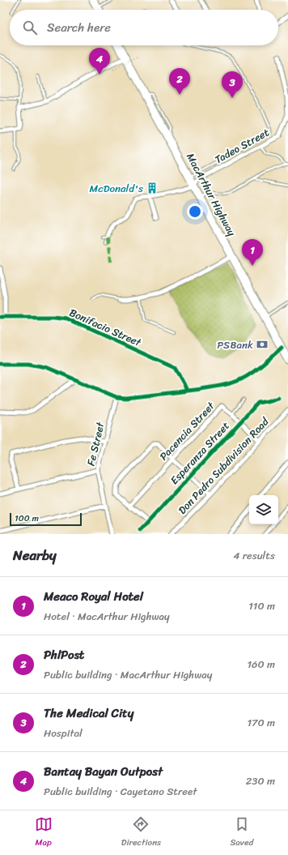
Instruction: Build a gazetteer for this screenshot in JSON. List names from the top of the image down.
{
  "streets": {
    "highway": ["MacArthur Highway"],
    "street": [
      "Tadeo Street",
      "Bonifacio Street",
      "Pacencia Street",
      "Fe Street",
      "Esperanza Street",
      "Don Pedro Subdivision Road"
    ]
  },
  "crossings": [
    ["Tadeo Street", "MacArthur Highway"],
    ["Pacencia Street", "Esperanza Street"],
    ["Pacencia Street", "Don Pedro Subdivision Road"]
  ],
  "places": {
    "building": ["McDonald's"],
    "bank": ["PSBank"]
  },
  "scale_bar": "100 m",
  "page": {
    "search": "Search here",
    "pins": [
      "4",
      "2",
      "3",
      "1"
    ],
    "scale": "100 m",
    "heading": ["Nearby", "4 results"],
    "list": [
      {
        "mark": "1",
        "name": "Meaco Royal Hotel",
        "note": "Hotel · MacArthur Highway",
        "value": "110 m"
      },
      {
        "mark": "2",
        "name": "PhlPost",
        "note": "Public building · MacArthur Highway",
        "value": "160 m"
      },
      {
        "mark": "3",
        "name": "The Medical City",
        "note": "Hospital",
        "value": "170 m"
      },
      {
        "mark": "4",
        "name": "Bantay Bayan Outpost",
        "note": "Public building · Cayetano Street",
        "value": "230 m"
      }
    ],
    "nav": ["Map", "Directions", "Saved"]
  }
}
